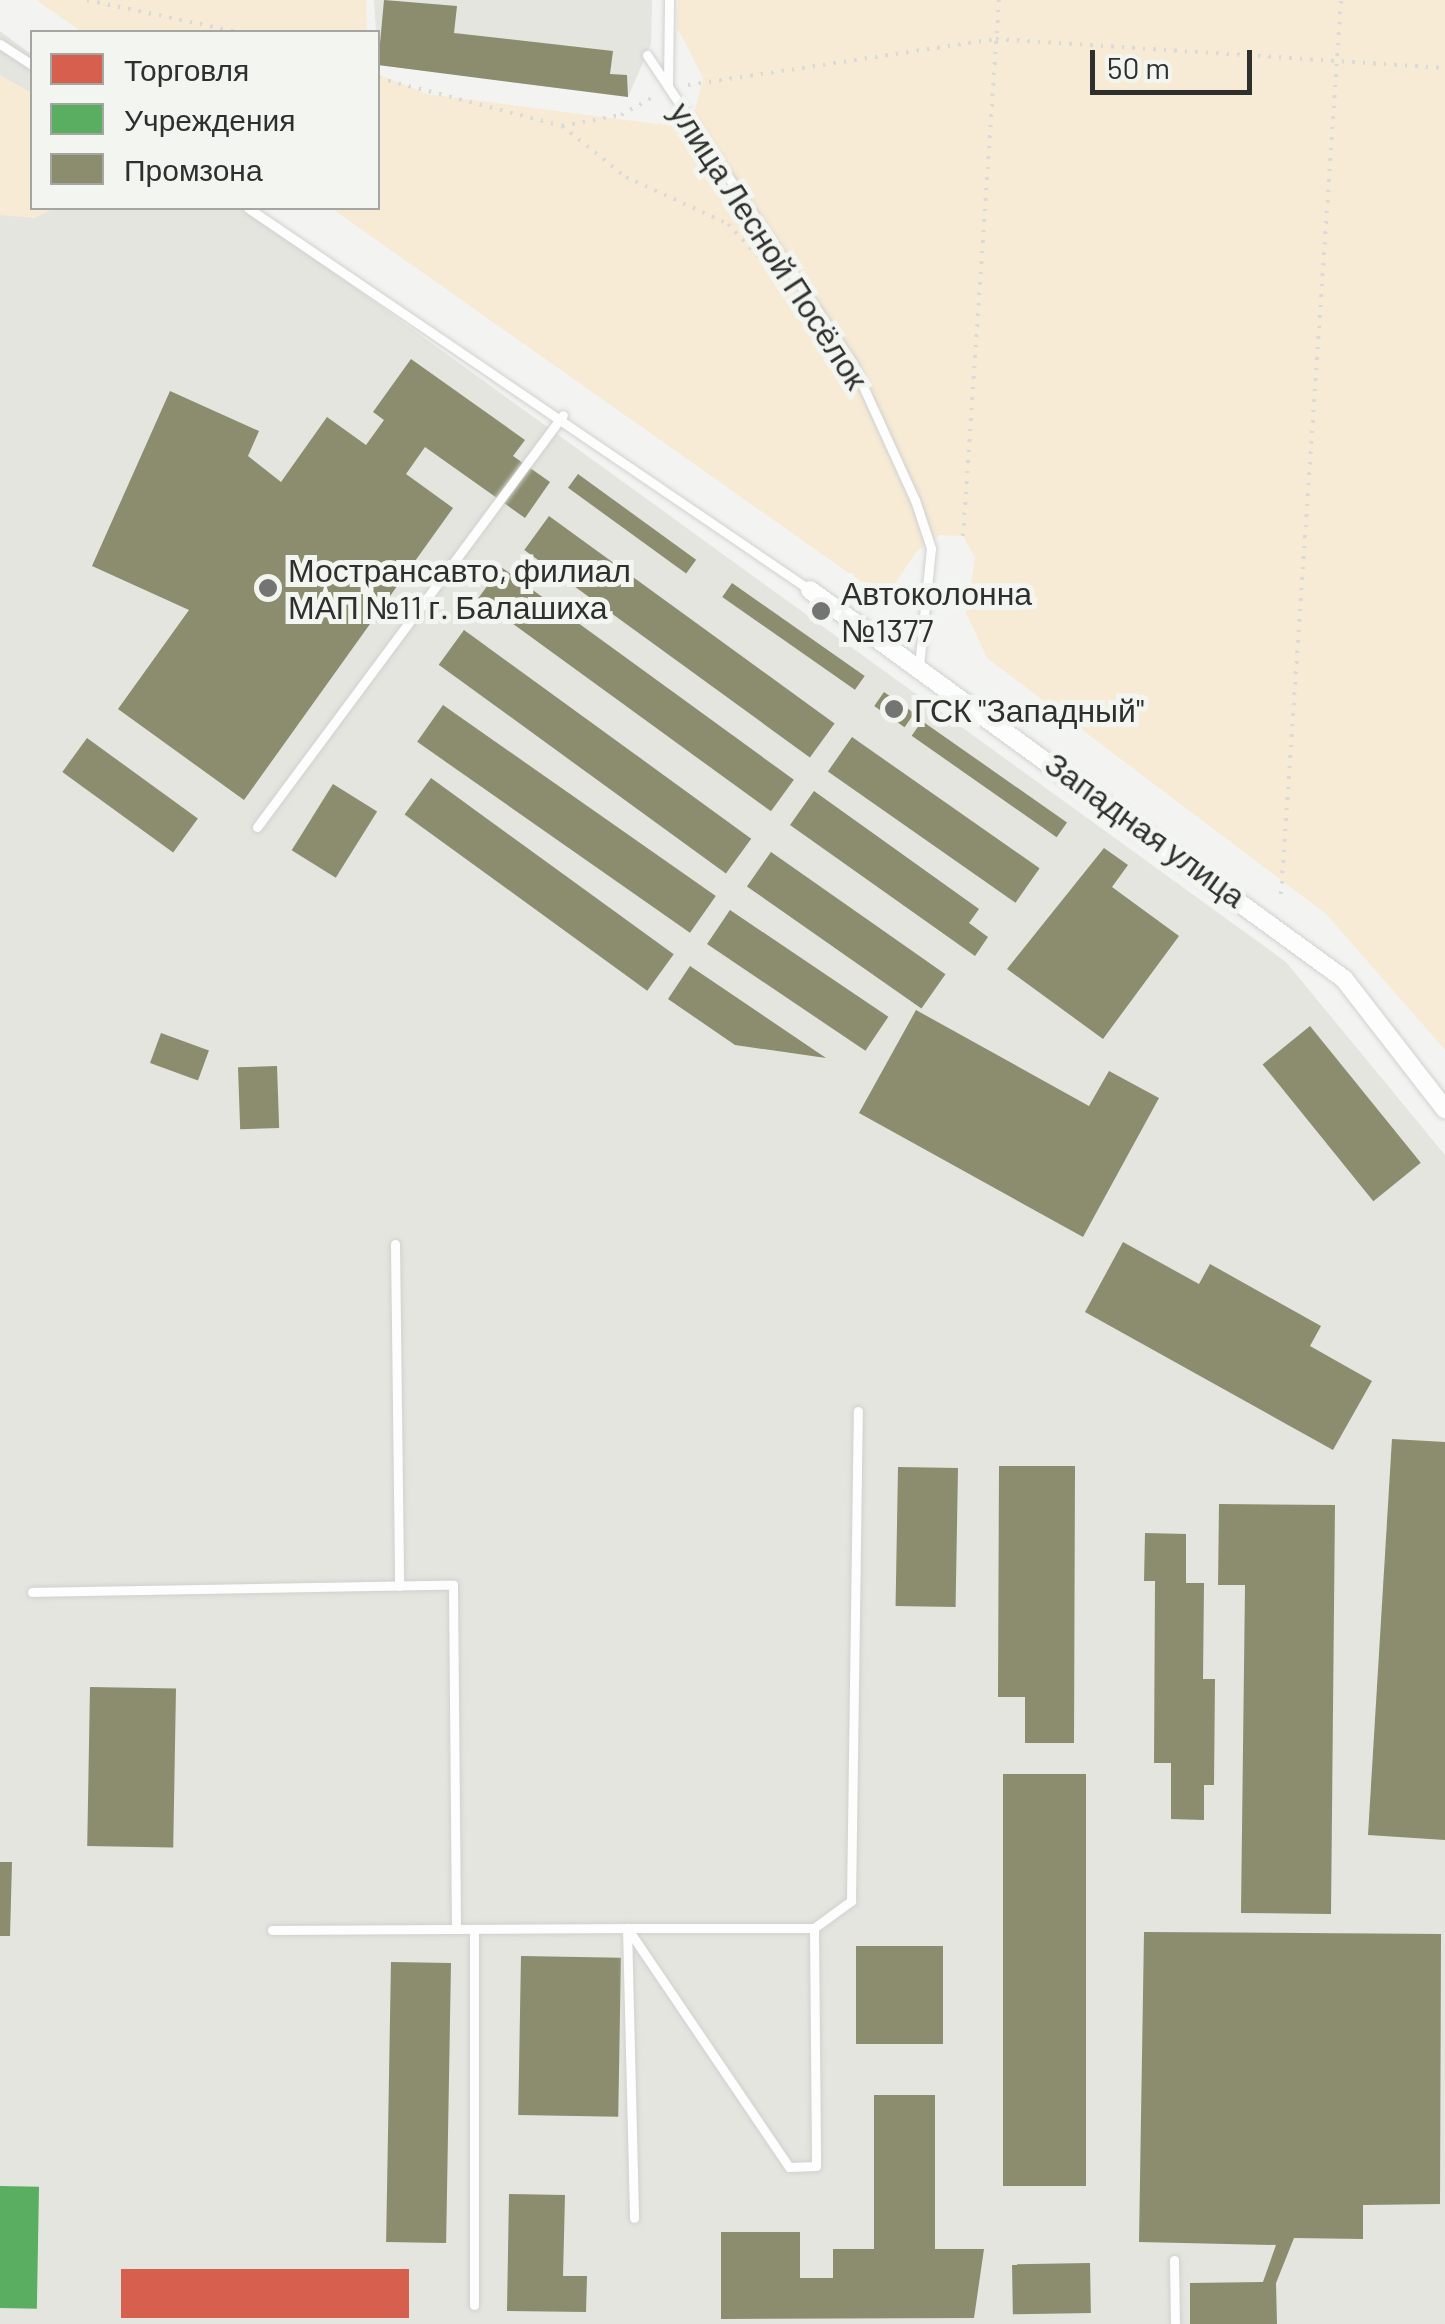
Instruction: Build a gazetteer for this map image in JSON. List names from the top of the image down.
{
  "streets": {
    "street": ["Западная улица"],
    "lane": ["улица Лесной Посёлок"]
  },
  "crossings": [
    ["улица Лесной Посёлок", "Западная улица"]
  ],
  "places": ["Мострансавто, филиал МАП №11 г. Балашиха", "Автоколонна №1377", "ГСК \"Западный\""],
  "legend": ["Торговля", "Учреждения", "Промзона"],
  "scale_bar": "50 m"
}
